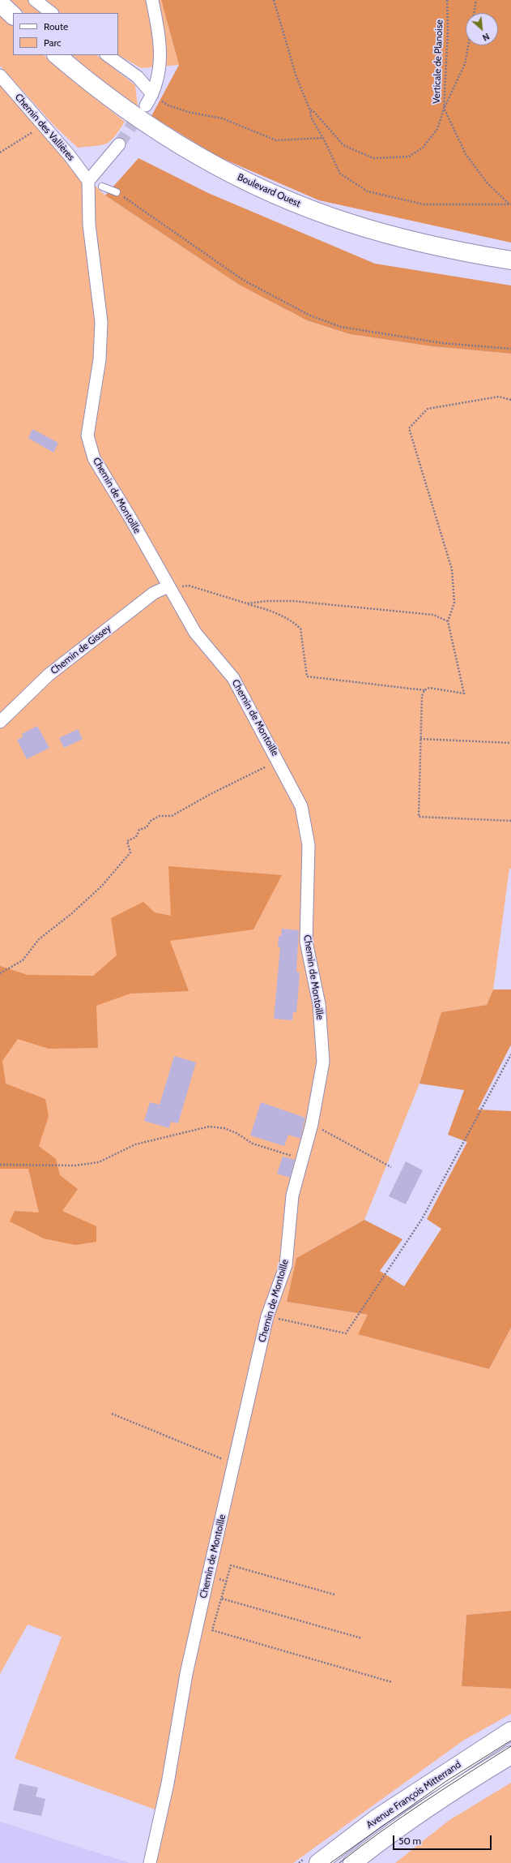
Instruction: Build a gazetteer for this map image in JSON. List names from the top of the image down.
{
  "streets": {
    "main road": ["Boulevard Ouest", "Avenue François Mitterrand"],
    "street": ["Chemin des Vallières", "Chemin de Montoille", "Chemin de Gissey"],
    "path": ["Verticale de Planoise"]
  },
  "crossings": [
    ["Chemin des Vallières", "Chemin de Montoille"],
    ["Chemin de Montoille", "Chemin de Gissey"]
  ],
  "legend": ["Route", "Parc"],
  "scale_bar": "50 m",
  "north": "bottom right"
}
